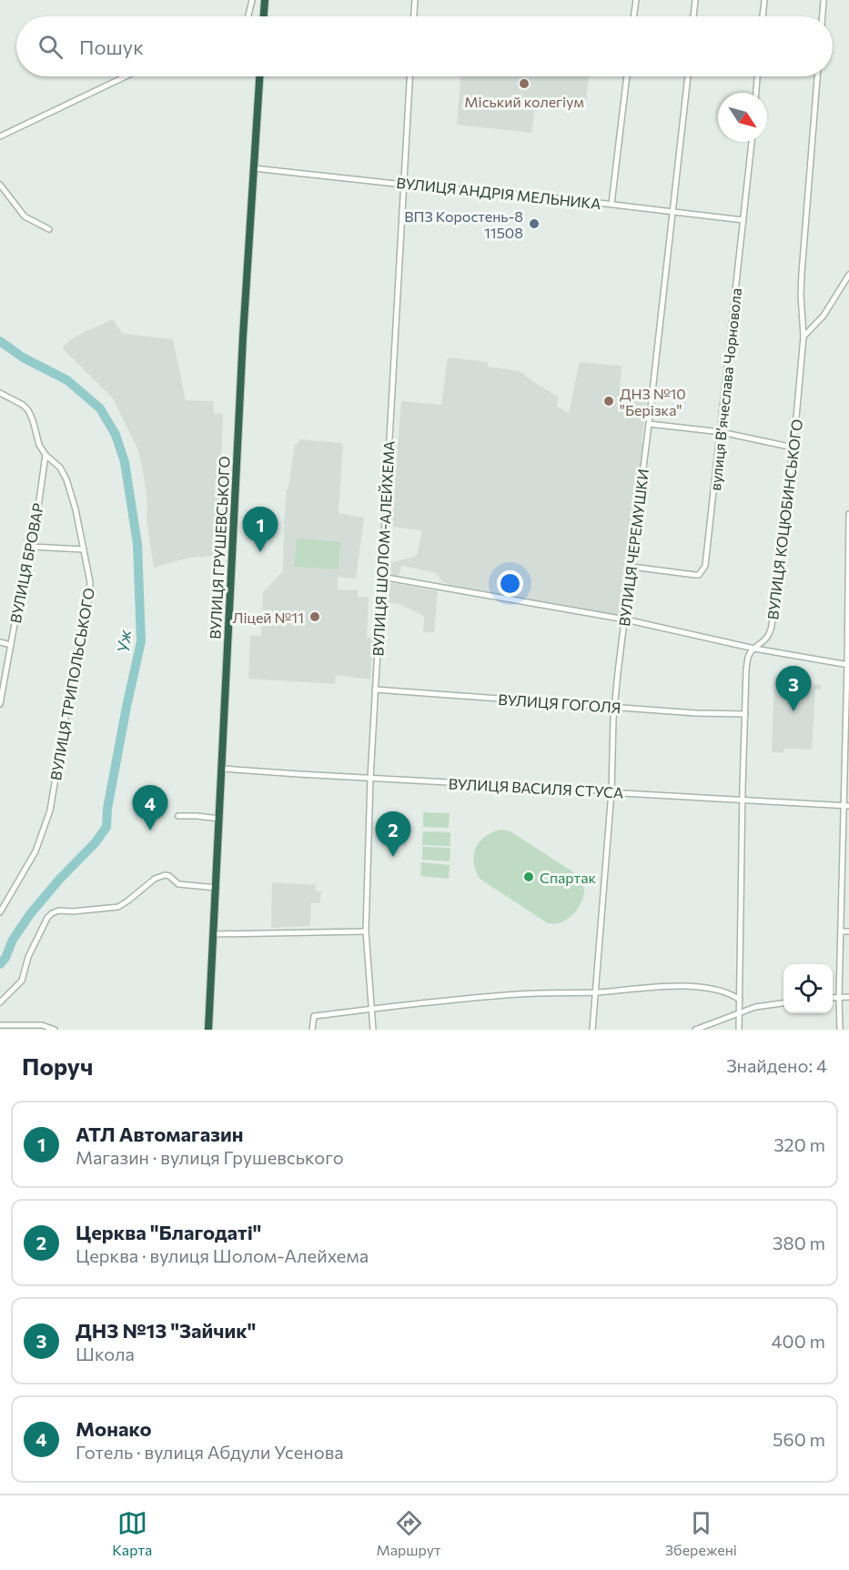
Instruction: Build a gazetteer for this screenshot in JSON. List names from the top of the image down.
{
  "streets": {
    "highway": ["ВУЛИЦЯ ГРУШЕВСЬКОГО"],
    "street": [
      "ВУЛИЦЯ АНДРІЯ МЕЛЬНИКА",
      "вулиця Вʼячеслава Чорновола",
      "ВУЛИЦЯ КОЦЮБИНСЬКОГО",
      "ВУЛИЦЯ ЧЕРЕМУШКИ",
      "ВУЛИЦЯ ШОЛОМ-АЛЕЙХЕМА",
      "ВУЛИЦЯ БРОВАР",
      "ВУЛИЦЯ ТРИПОЛЬСЬКОГО",
      "ВУЛИЦЯ ГОГОЛЯ",
      "ВУЛИЦЯ ВАСИЛЯ СТУСА"
    ]
  },
  "crossings": [
    ["ВУЛИЦЯ АНДРІЯ МЕЛЬНИКА", "вулиця Вʼячеслава Чорновола"],
    ["ВУЛИЦЯ АНДРІЯ МЕЛЬНИКА", "ВУЛИЦЯ ГРУШЕВСЬКОГО"],
    ["ВУЛИЦЯ АНДРІЯ МЕЛЬНИКА", "ВУЛИЦЯ ЧЕРЕМУШКИ"],
    ["ВУЛИЦЯ АНДРІЯ МЕЛЬНИКА", "ВУЛИЦЯ ШОЛОМ-АЛЕЙХЕМА"],
    ["вулиця Вʼячеслава Чорновола", "ВУЛИЦЯ ЧЕРЕМУШКИ"],
    ["ВУЛИЦЯ КОЦЮБИНСЬКОГО", "ВУЛИЦЯ ГОГОЛЯ"],
    ["ВУЛИЦЯ КОЦЮБИНСЬКОГО", "ВУЛИЦЯ ВАСИЛЯ СТУСА"],
    ["ВУЛИЦЯ ГРУШЕВСЬКОГО", "ВУЛИЦЯ ВАСИЛЯ СТУСА"],
    ["ВУЛИЦЯ ЧЕРЕМУШКИ", "ВУЛИЦЯ ГОГОЛЯ"],
    ["ВУЛИЦЯ ЧЕРЕМУШКИ", "ВУЛИЦЯ ВАСИЛЯ СТУСА"],
    ["ВУЛИЦЯ ШОЛОМ-АЛЕЙХЕМА", "ВУЛИЦЯ ГОГОЛЯ"],
    ["ВУЛИЦЯ ШОЛОМ-АЛЕЙХЕМА", "ВУЛИЦЯ ВАСИЛЯ СТУСА"],
    ["ВУЛИЦЯ БРОВАР", "ВУЛИЦЯ ТРИПОЛЬСЬКОГО"]
  ],
  "water": ["Уж"],
  "places": [
    "Міський колегіум",
    "ВПЗ Коростень-8 11508",
    "ДНЗ №10 \"Берізка\"",
    "Ліцей №11",
    "Спартак"
  ],
  "north": "bottom right",
  "page": {
    "search": "Пошук",
    "pins": [
      "1",
      "3",
      "4",
      "2"
    ],
    "heading": ["Поруч", "Знайдено: 4"],
    "list": [
      {
        "mark": "1",
        "name": "АТЛ Автомагазин",
        "note": "Магазин · вулиця Грушевського",
        "value": "320 m"
      },
      {
        "mark": "2",
        "name": "Церква \"Благодаті\"",
        "note": "Церква · вулиця Шолом-Алейхема",
        "value": "380 m"
      },
      {
        "mark": "3",
        "name": "ДНЗ №13 \"Зайчик\"",
        "note": "Школа",
        "value": "400 m"
      },
      {
        "mark": "4",
        "name": "Монако",
        "note": "Готель · вулиця Абдули Усенова",
        "value": "560 m"
      }
    ],
    "nav": ["Карта", "Маршрут", "Збережені"]
  }
}
